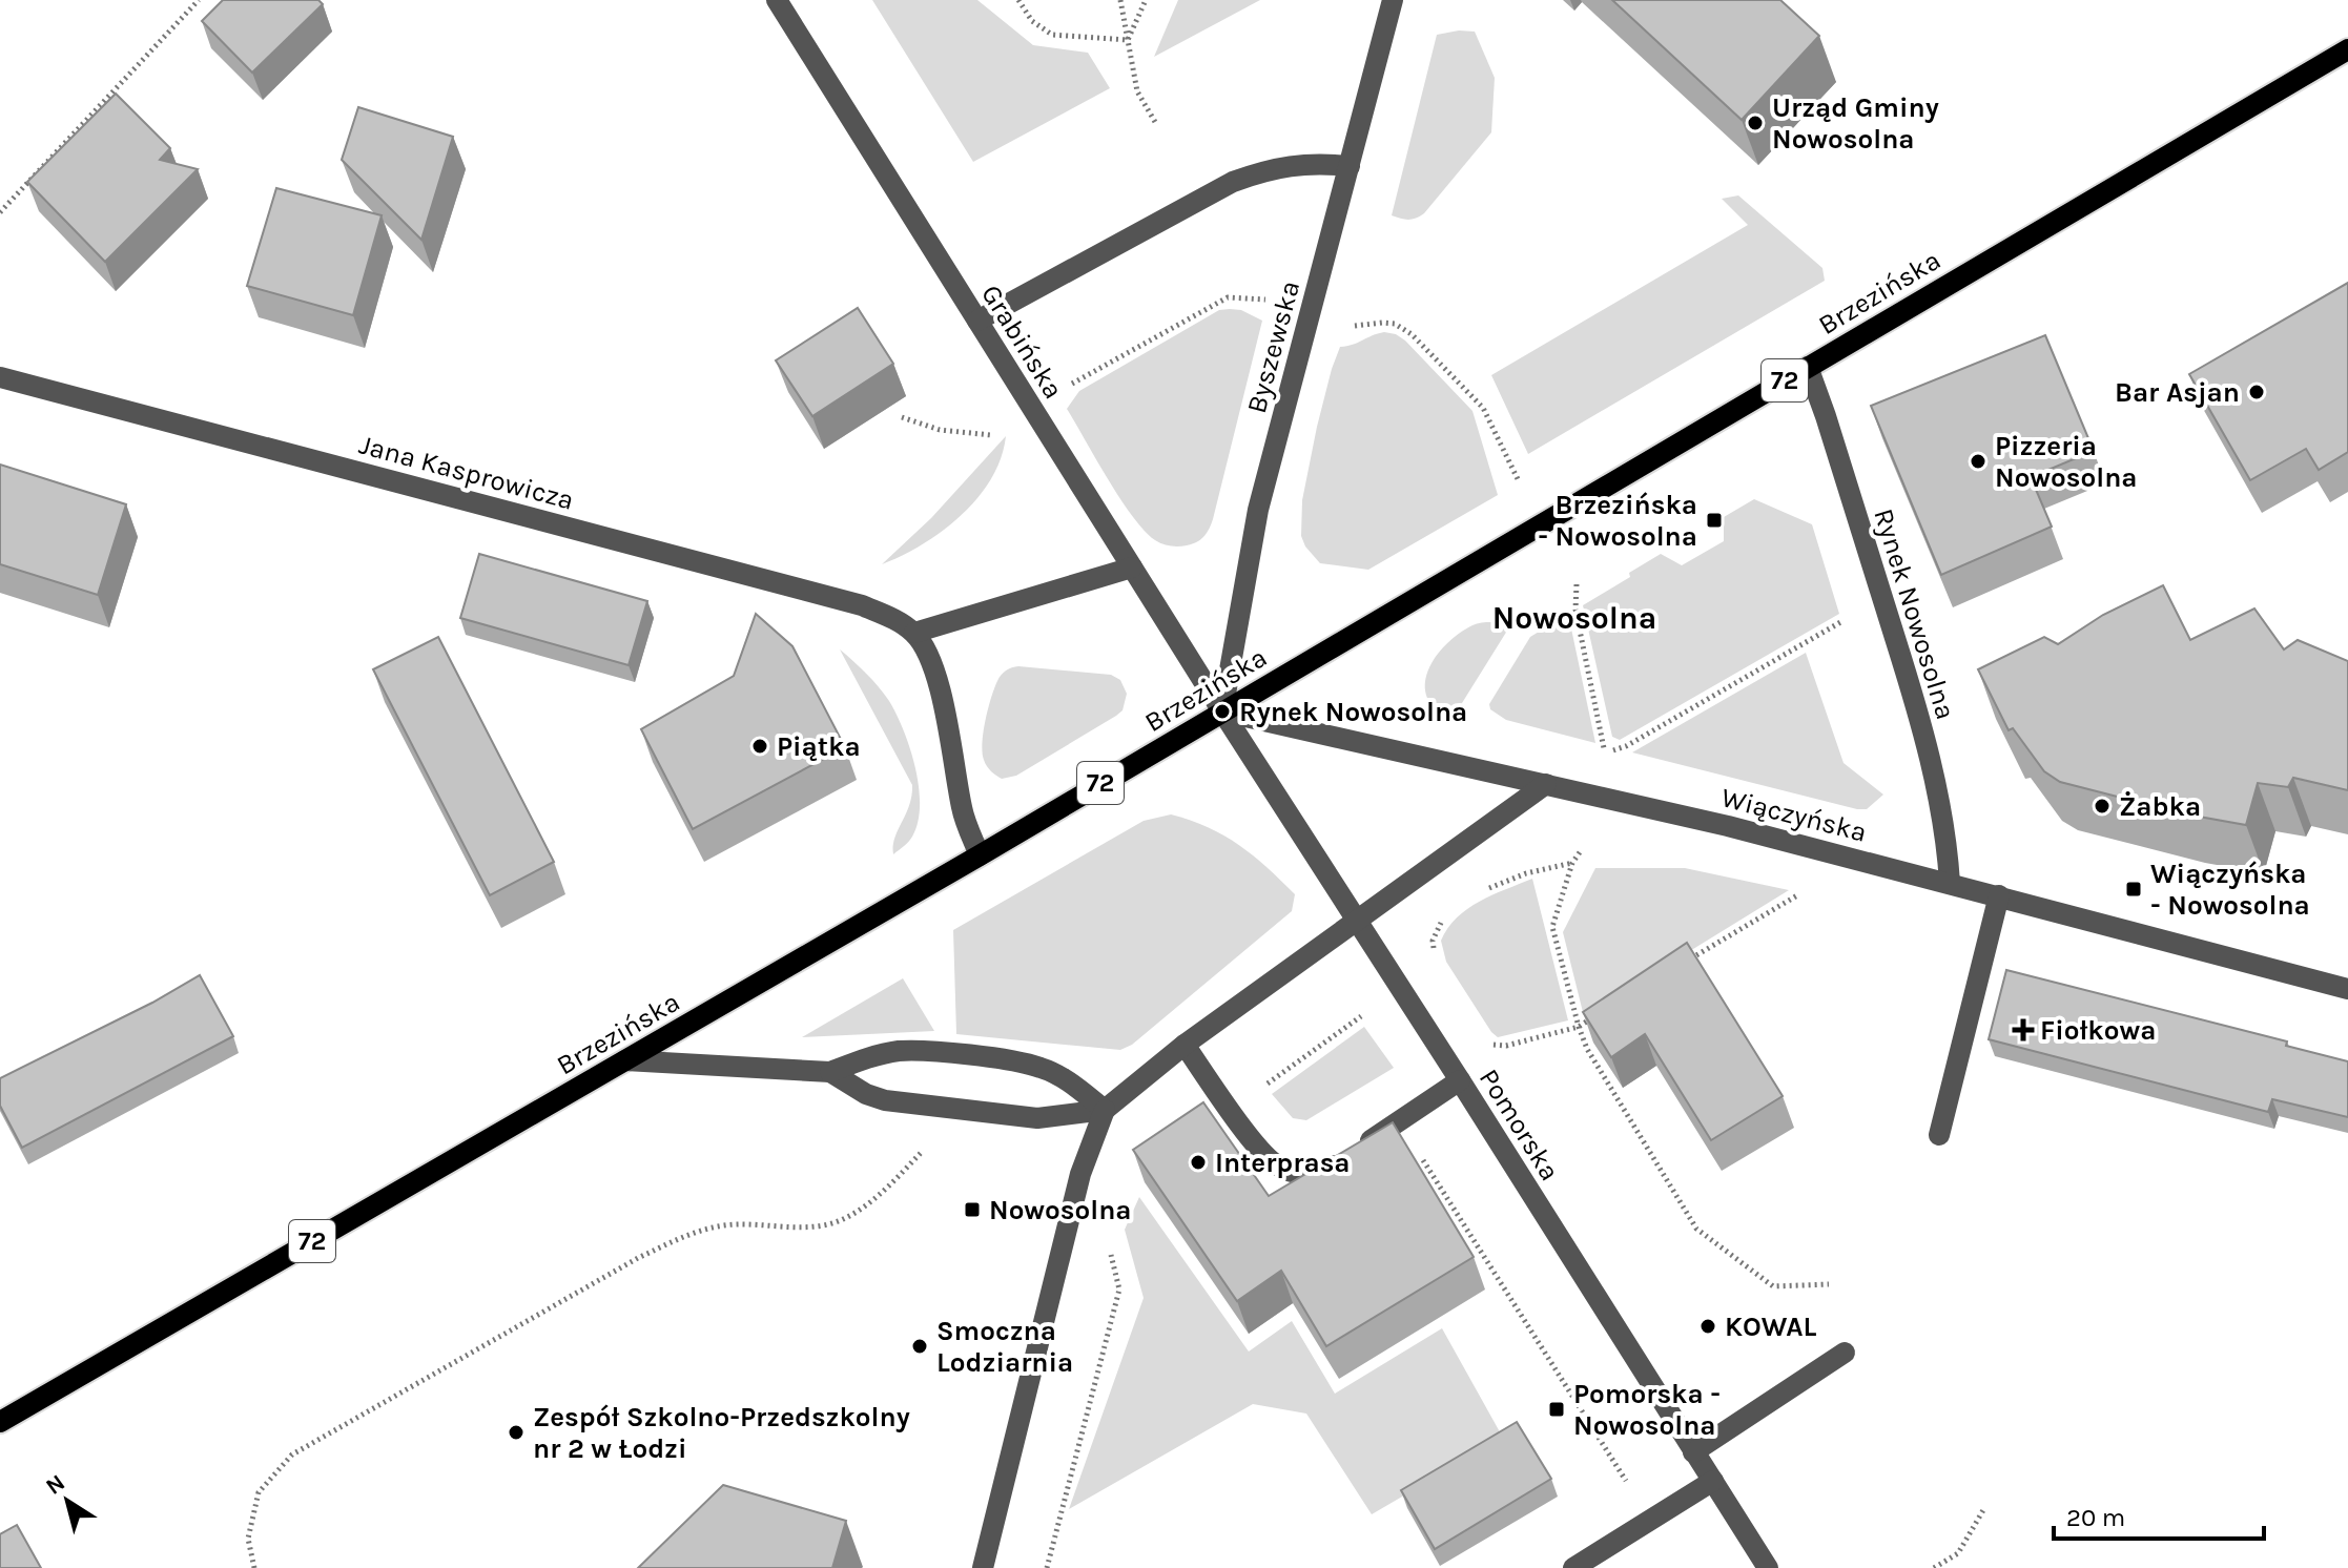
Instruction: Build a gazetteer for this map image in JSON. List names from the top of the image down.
{
  "streets": {
    "main road": ["Brzezińska", "72"],
    "street": [
      "Grabińska",
      "Byszewska",
      "Jana Kasprowicza",
      "Rynek Nowosolna",
      "Wiączyńska",
      "Pomorska"
    ]
  },
  "crossings": [
    ["Brzezińska", "Grabińska"],
    ["Brzezińska", "Byszewska"],
    ["Brzezińska", "Rynek Nowosolna"],
    ["Brzezińska", "Wiączyńska"],
    ["Brzezińska", "Pomorska"],
    ["Grabińska", "Byszewska"],
    ["Grabińska", "Wiączyńska"],
    ["Grabińska", "Pomorska"],
    ["Byszewska", "Wiączyńska"],
    ["Byszewska", "Pomorska"],
    ["Rynek Nowosolna", "Wiączyńska"],
    ["Wiączyńska", "Pomorska"]
  ],
  "districts": ["Nowosolna"],
  "places": {
    "other": [
      "Urząd Gminy Nowosolna",
      "Bar Asjan",
      "Pizzeria Nowosolna",
      "Rynek Nowosolna",
      "Piątka",
      "Żabka",
      "Interprasa",
      "KOWAL",
      "Smoczna Lodziarnia",
      "Zespół Szkolno-Przedszkolny nr 2 w Łodzi"
    ],
    "transit": [
      "Brzezińska - Nowosolna",
      "Wiączyńska - Nowosolna",
      "Nowosolna",
      "Pomorska - Nowosolna"
    ],
    "health": ["Fiołkowa"]
  },
  "scale_bar": "20 m",
  "north": "top left"
}
